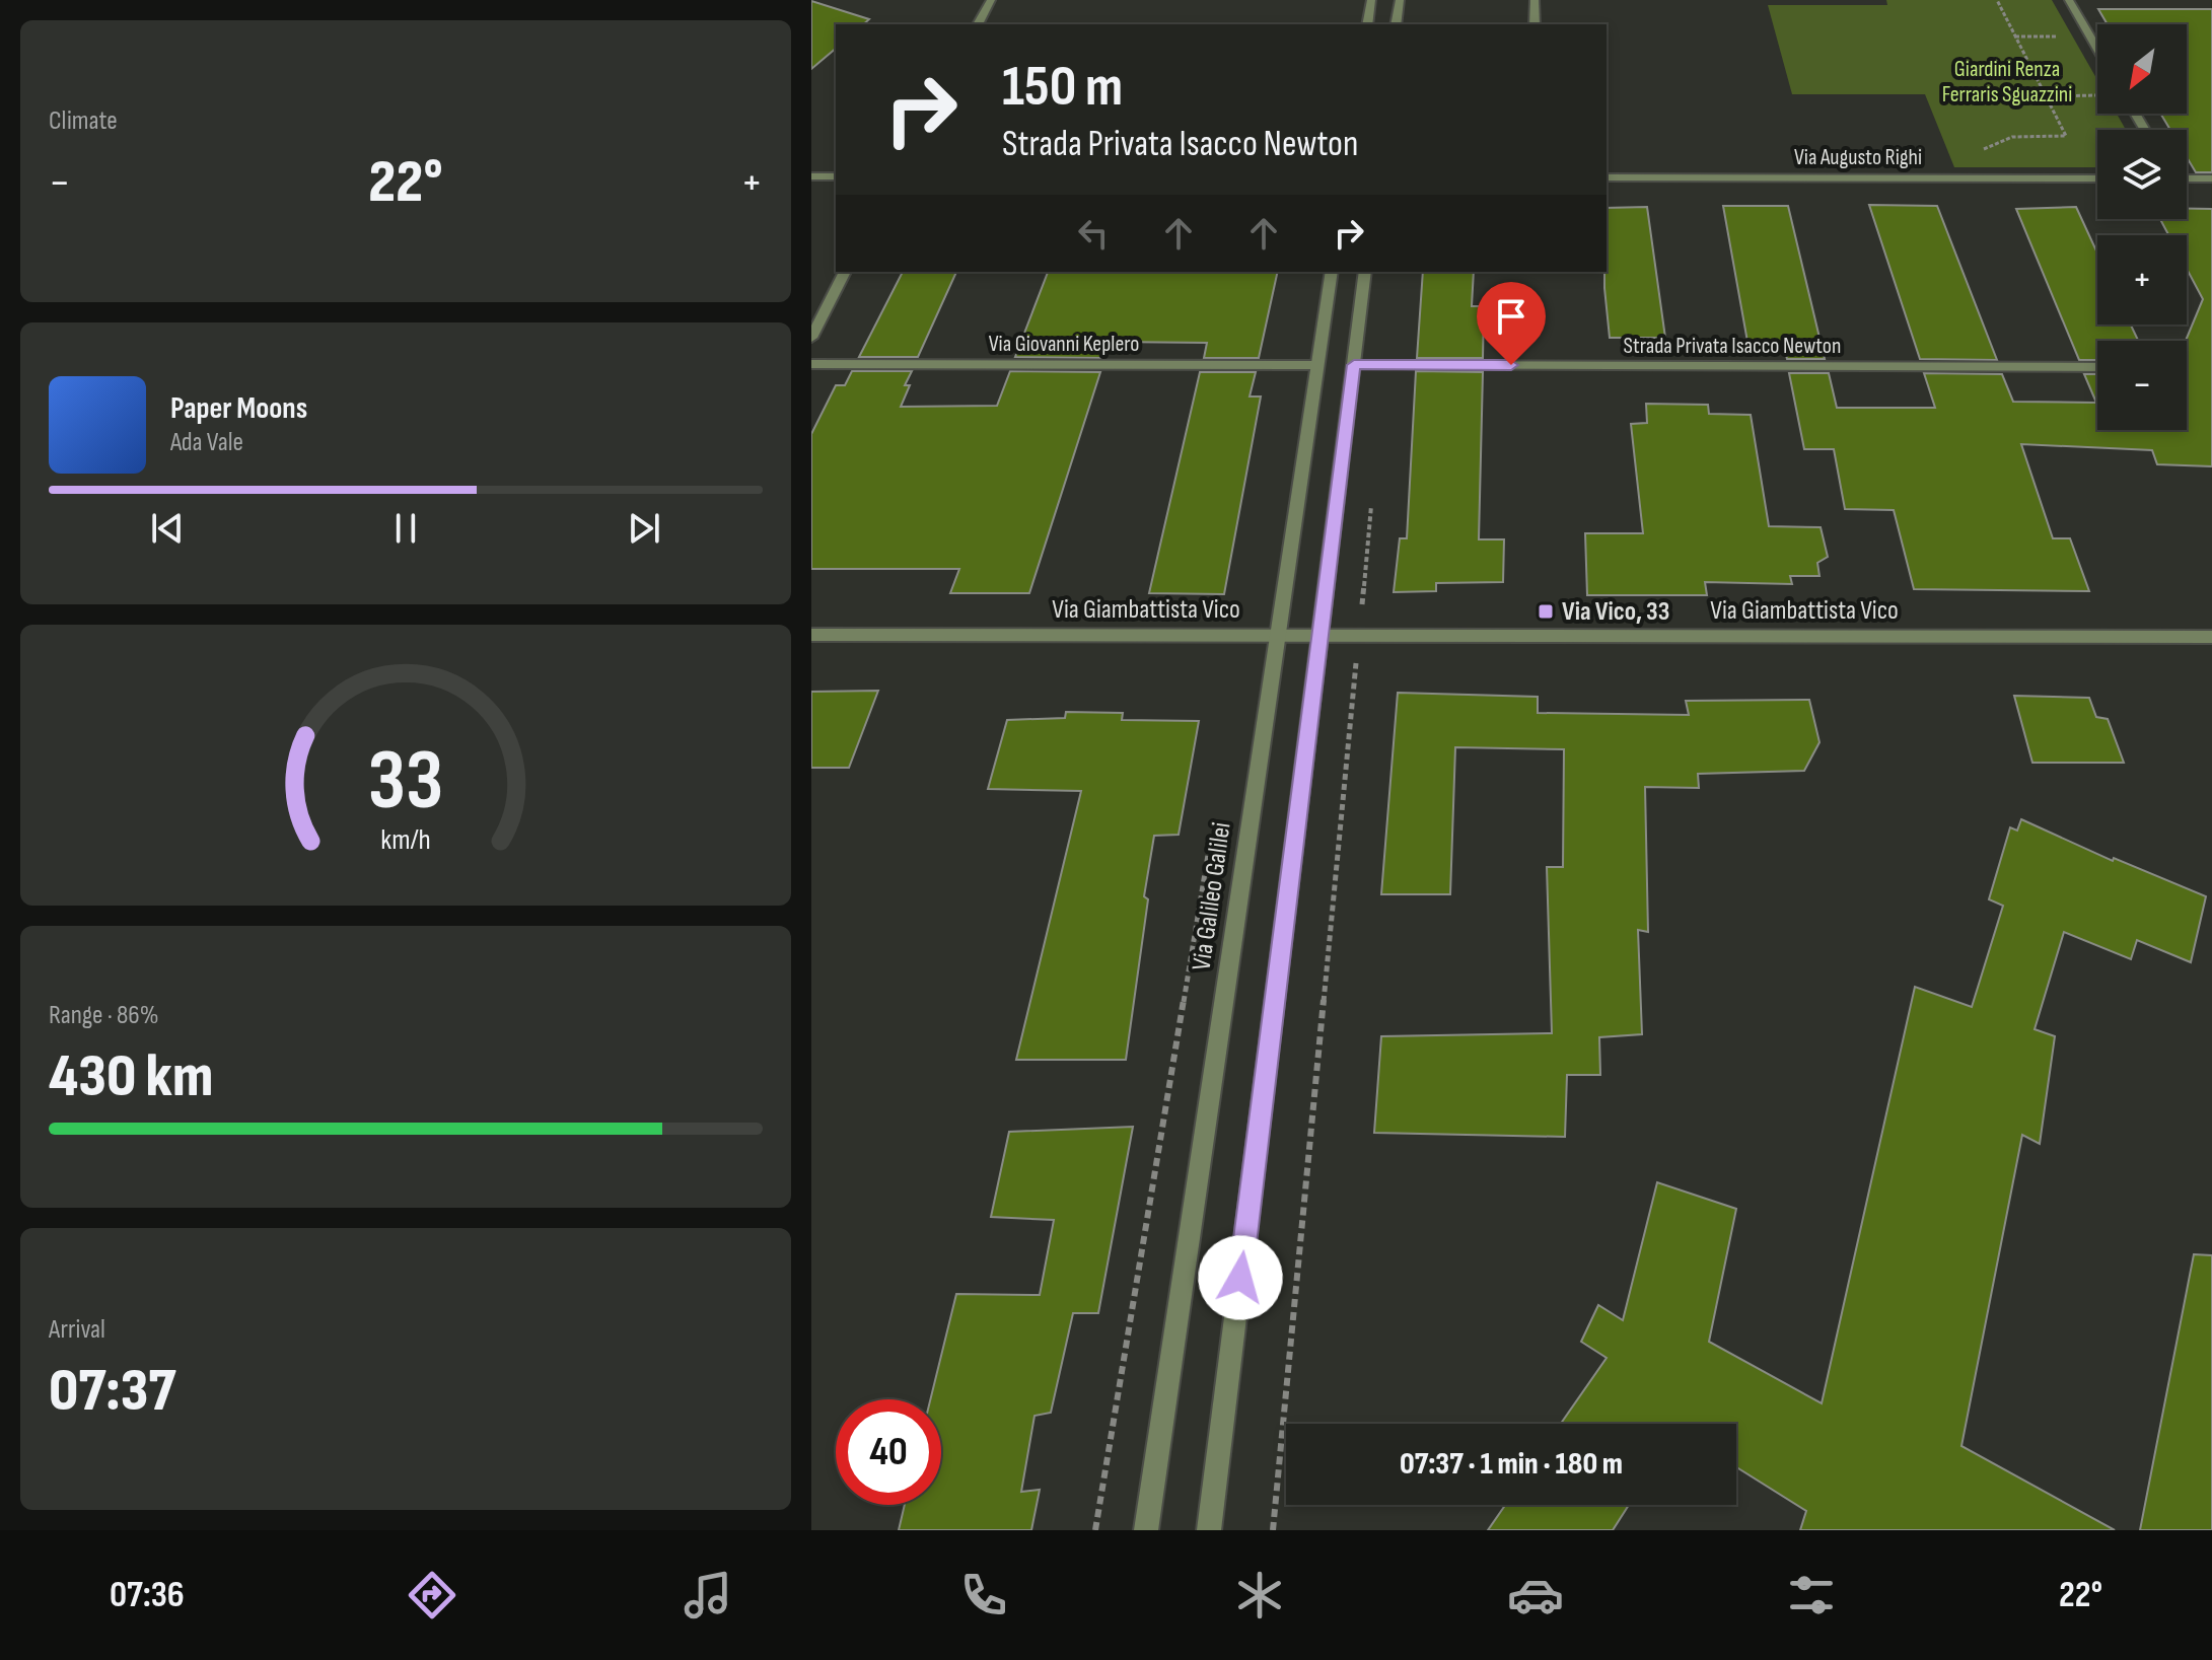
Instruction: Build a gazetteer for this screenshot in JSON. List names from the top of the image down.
{
  "streets": {
    "street": [
      "Via Augusto Righi",
      "Via Giovanni Keplero",
      "Strada Privata Isacco Newton",
      "Via Giambattista Vico",
      "Via Galileo Galilei"
    ]
  },
  "crossings": [
    ["Via Giovanni Keplero", "Via Galileo Galilei"],
    ["Via Giambattista Vico", "Via Galileo Galilei"]
  ],
  "parks": ["Giardini Renza Ferraris Sguazzini"],
  "places": {
    "transit": ["Via Vico, 33"]
  },
  "north": "bottom left",
  "page": {
    "tile": [
      "Climate",
      ["Range · 86%", "430 km"],
      ["Arrival", "07:37"]
    ],
    "map_buttons": ["+", "−"],
    "turn": ["150 m", "Strada Privata Isacco Newton"],
    "heat": ["−", "22°", "+"],
    "song": ["Paper Moons", "Ada Vale"],
    "limit": "40",
    "trip": "07:37 · 1 min · 180 m",
    "tabs": ["07:36", "22°"],
    "gauge": ["33", "km/h"]
  }
}
